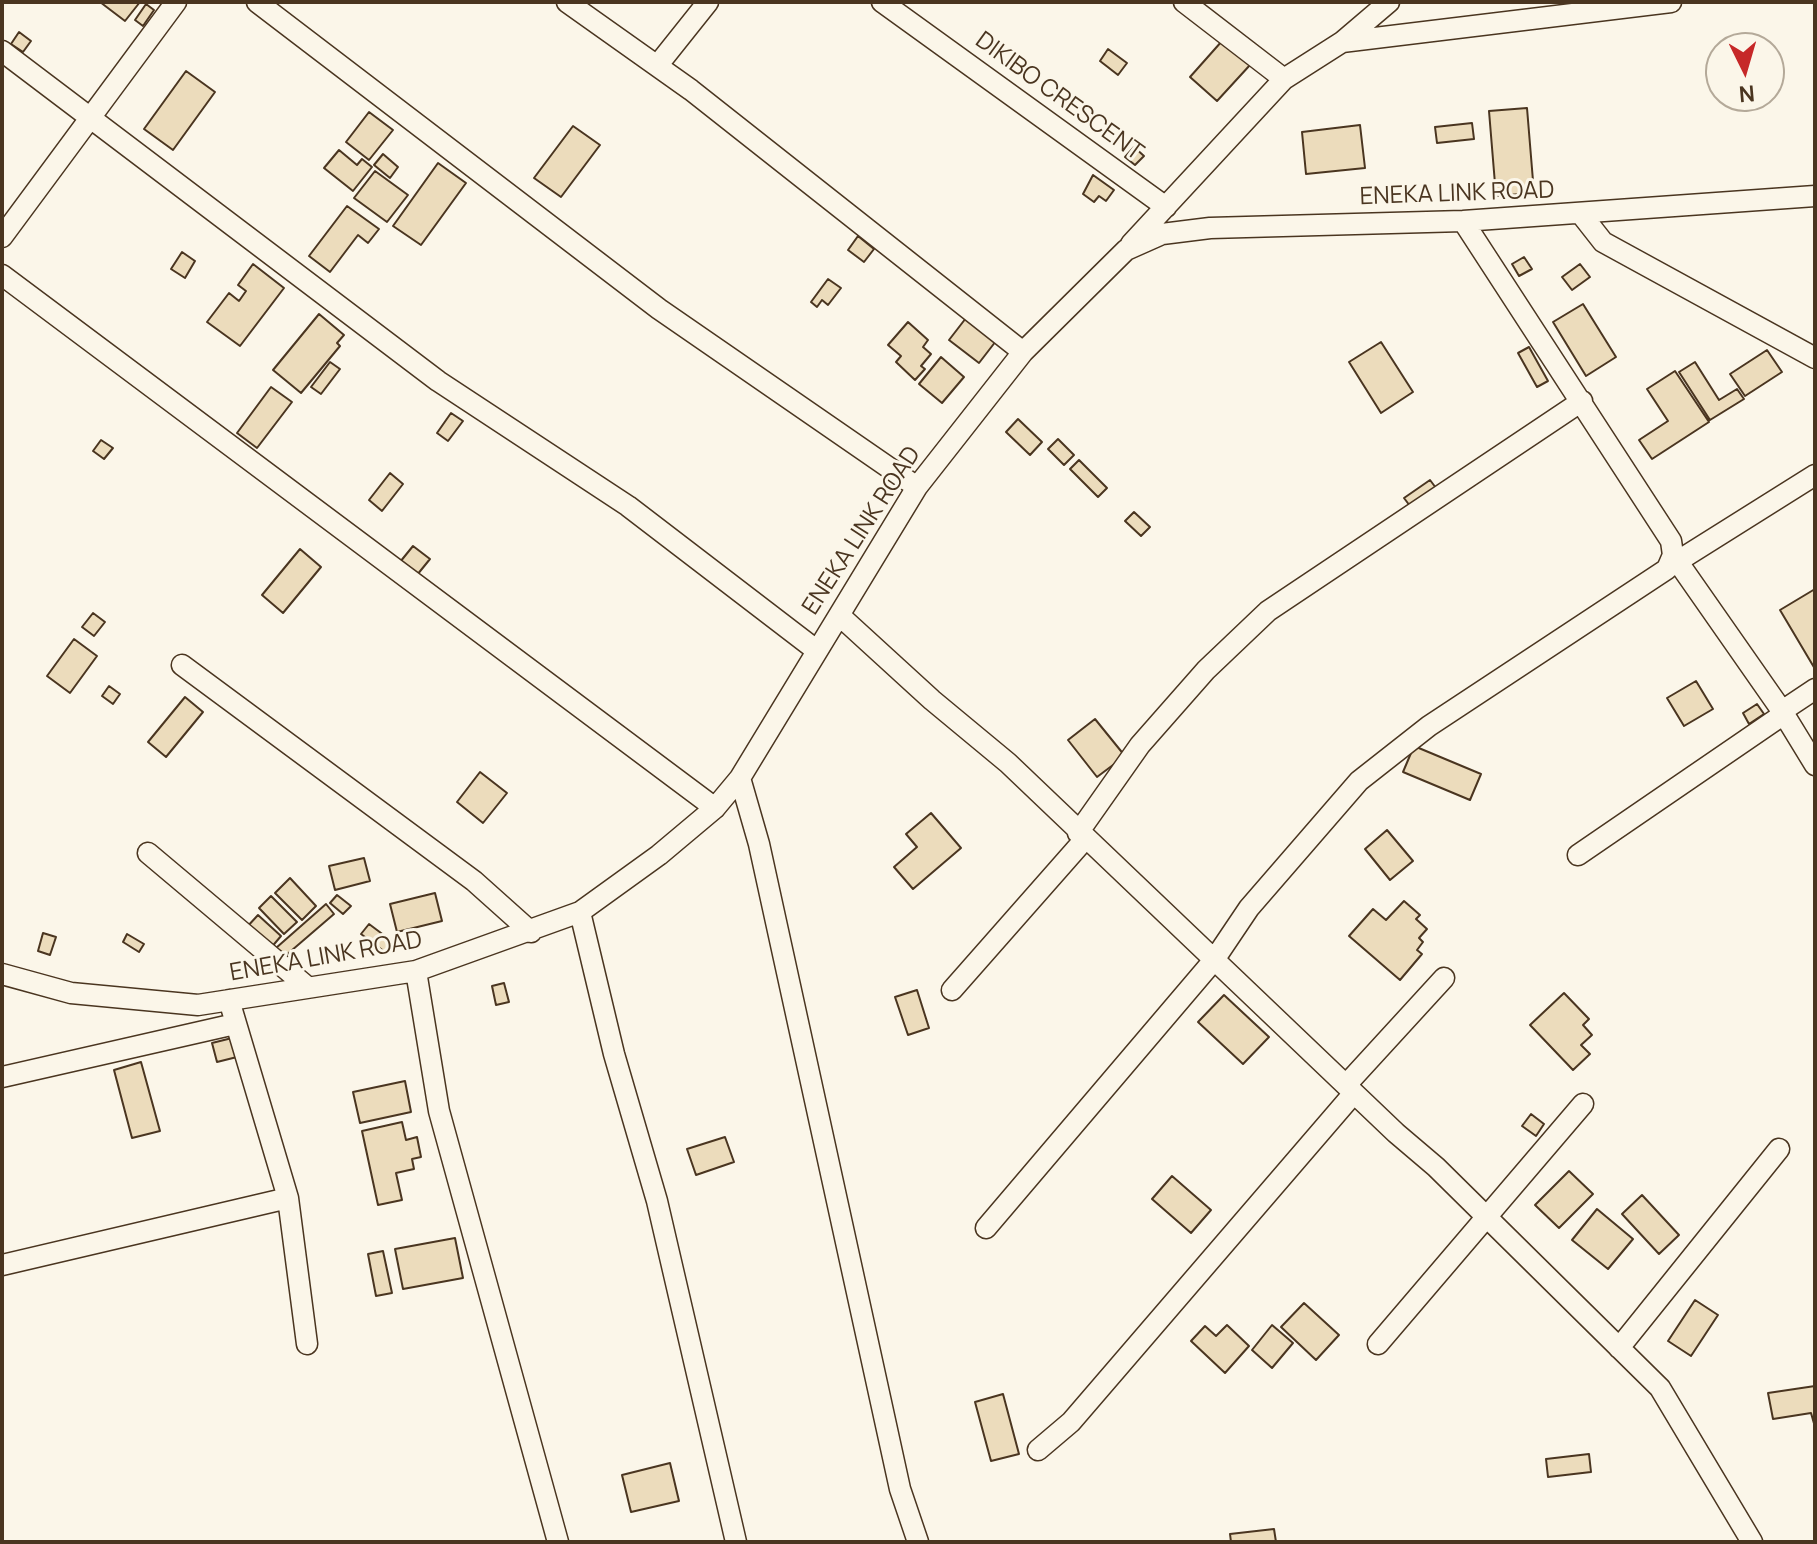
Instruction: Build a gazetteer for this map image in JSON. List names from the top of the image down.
{
  "streets": {
    "street": ["DIKIBO CRESCENT", "ENEKA LINK ROAD"]
  },
  "north": "bottom"
}
